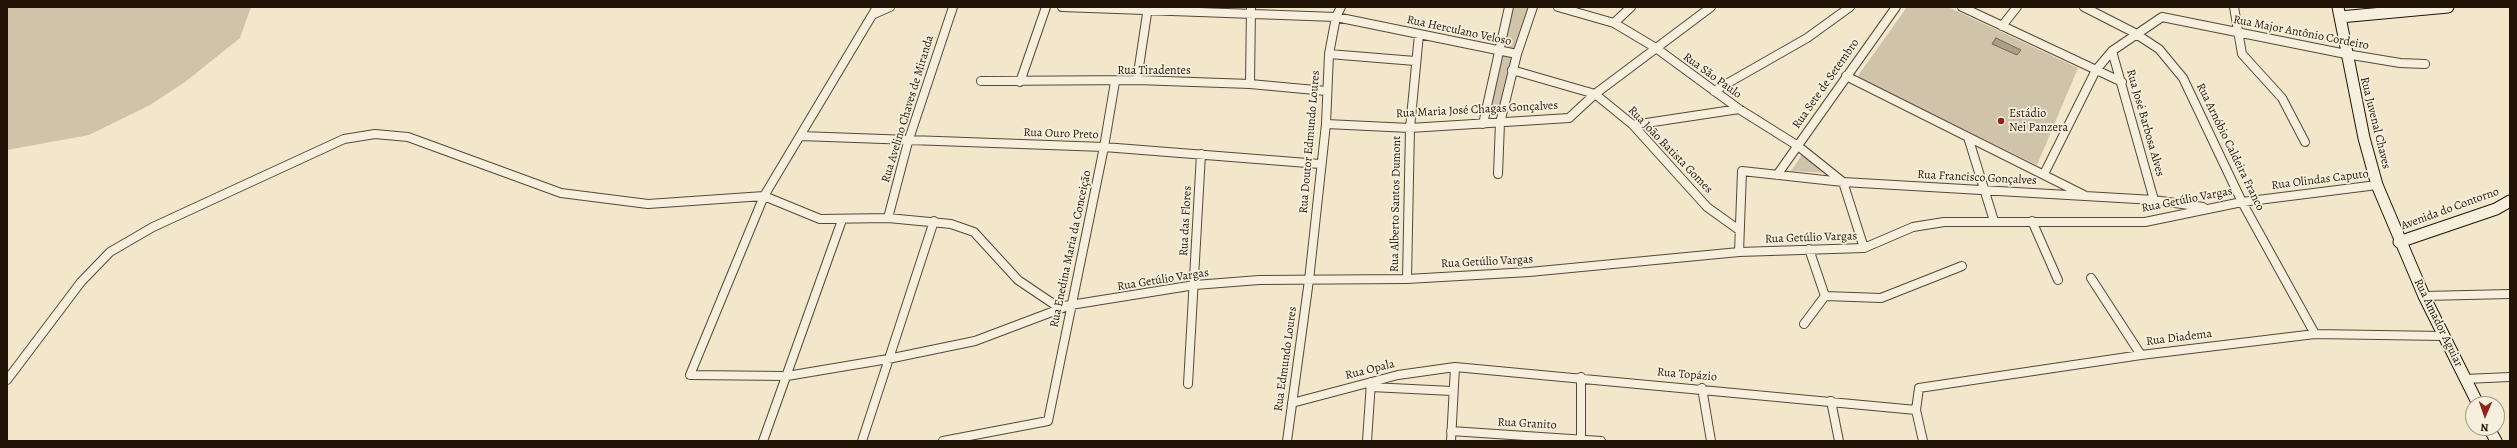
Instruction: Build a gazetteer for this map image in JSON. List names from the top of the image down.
{
  "streets": {
    "street": [
      "Rua Herculano Veloso",
      "Rua Major Antônio Cordeiro",
      "Rua Tiradentes",
      "Rua São Paulo",
      "Rua Sete de Setembro",
      "Rua Avelino Chaves de Miranda",
      "Rua Maria José Chagas Gonçalves",
      "Rua José Barbosa Alves",
      "Rua Juvenal Chaves",
      "Rua Ouro Preto",
      "Rua Doutor Edmundo Loures",
      "Rua Arnóbio Caldeira Franco",
      "Rua João Batista Gomes",
      "Rua Francisco Gonçalves",
      "Rua Olindas Caputo",
      "Rua Getúlio Vargas",
      "Rua Alberto Santos Dumont",
      "Avenida do Contorno",
      "Rua das Flores",
      "Rua Enedina Maria da Conceição",
      "Rua Amador Aguiar",
      "Rua Diadema",
      "Rua Edmundo Loures",
      "Rua Opala",
      "Rua Topázio",
      "Rua Granito"
    ]
  },
  "crossings": [
    ["Rua Herculano Veloso", "Rua Doutor Edmundo Loures"],
    ["Rua Herculano Veloso", "Rua Alberto Santos Dumont"],
    ["Rua Major Antônio Cordeiro", "Rua José Barbosa Alves"],
    ["Rua Major Antônio Cordeiro", "Rua Juvenal Chaves"],
    ["Rua Major Antônio Cordeiro", "Rua Arnóbio Caldeira Franco"],
    ["Rua Tiradentes", "Rua Doutor Edmundo Loures"],
    ["Rua Tiradentes", "Rua Enedina Maria da Conceição"],
    ["Rua São Paulo", "Rua Sete de Setembro"],
    ["Rua São Paulo", "Rua Maria José Chagas Gonçalves"],
    ["Rua São Paulo", "Rua Francisco Gonçalves"],
    ["Rua Sete de Setembro", "Rua Francisco Gonçalves"],
    ["Rua Avelino Chaves de Miranda", "Rua Ouro Preto"],
    ["Rua Avelino Chaves de Miranda", "Rua Getúlio Vargas"],
    ["Rua Maria José Chagas Gonçalves", "Rua Doutor Edmundo Loures"],
    ["Rua Maria José Chagas Gonçalves", "Rua João Batista Gomes"],
    ["Rua Maria José Chagas Gonçalves", "Rua Alberto Santos Dumont"],
    ["Rua José Barbosa Alves", "Rua Francisco Gonçalves"],
    ["Rua Juvenal Chaves", "Rua Olindas Caputo"],
    ["Rua Juvenal Chaves", "Avenida do Contorno"],
    ["Rua Juvenal Chaves", "Rua Amador Aguiar"],
    ["Rua Ouro Preto", "Rua Doutor Edmundo Loures"],
    ["Rua Ouro Preto", "Rua das Flores"],
    ["Rua Ouro Preto", "Rua Enedina Maria da Conceição"],
    ["Rua Doutor Edmundo Loures", "Rua Getúlio Vargas"],
    ["Rua Doutor Edmundo Loures", "Rua Edmundo Loures"],
    ["Rua Arnóbio Caldeira Franco", "Rua Olindas Caputo"],
    ["Rua Arnóbio Caldeira Franco", "Rua Getúlio Vargas"],
    ["Rua Arnóbio Caldeira Franco", "Rua Diadema"],
    ["Rua João Batista Gomes", "Rua Francisco Gonçalves"],
    ["Rua Francisco Gonçalves", "Rua Getúlio Vargas"],
    ["Rua Olindas Caputo", "Rua Getúlio Vargas"],
    ["Rua Getúlio Vargas", "Rua Alberto Santos Dumont"],
    ["Rua Getúlio Vargas", "Rua das Flores"],
    ["Rua Getúlio Vargas", "Rua Enedina Maria da Conceição"],
    ["Rua Getúlio Vargas", "Rua Edmundo Loures"],
    ["Avenida do Contorno", "Rua Amador Aguiar"],
    ["Rua Amador Aguiar", "Rua Diadema"],
    ["Rua Diadema", "Rua Topázio"],
    ["Rua Edmundo Loures", "Rua Opala"],
    ["Rua Opala", "Rua Topázio"]
  ],
  "places": ["Estádio Nei Panzera"],
  "north": "bottom"
}
